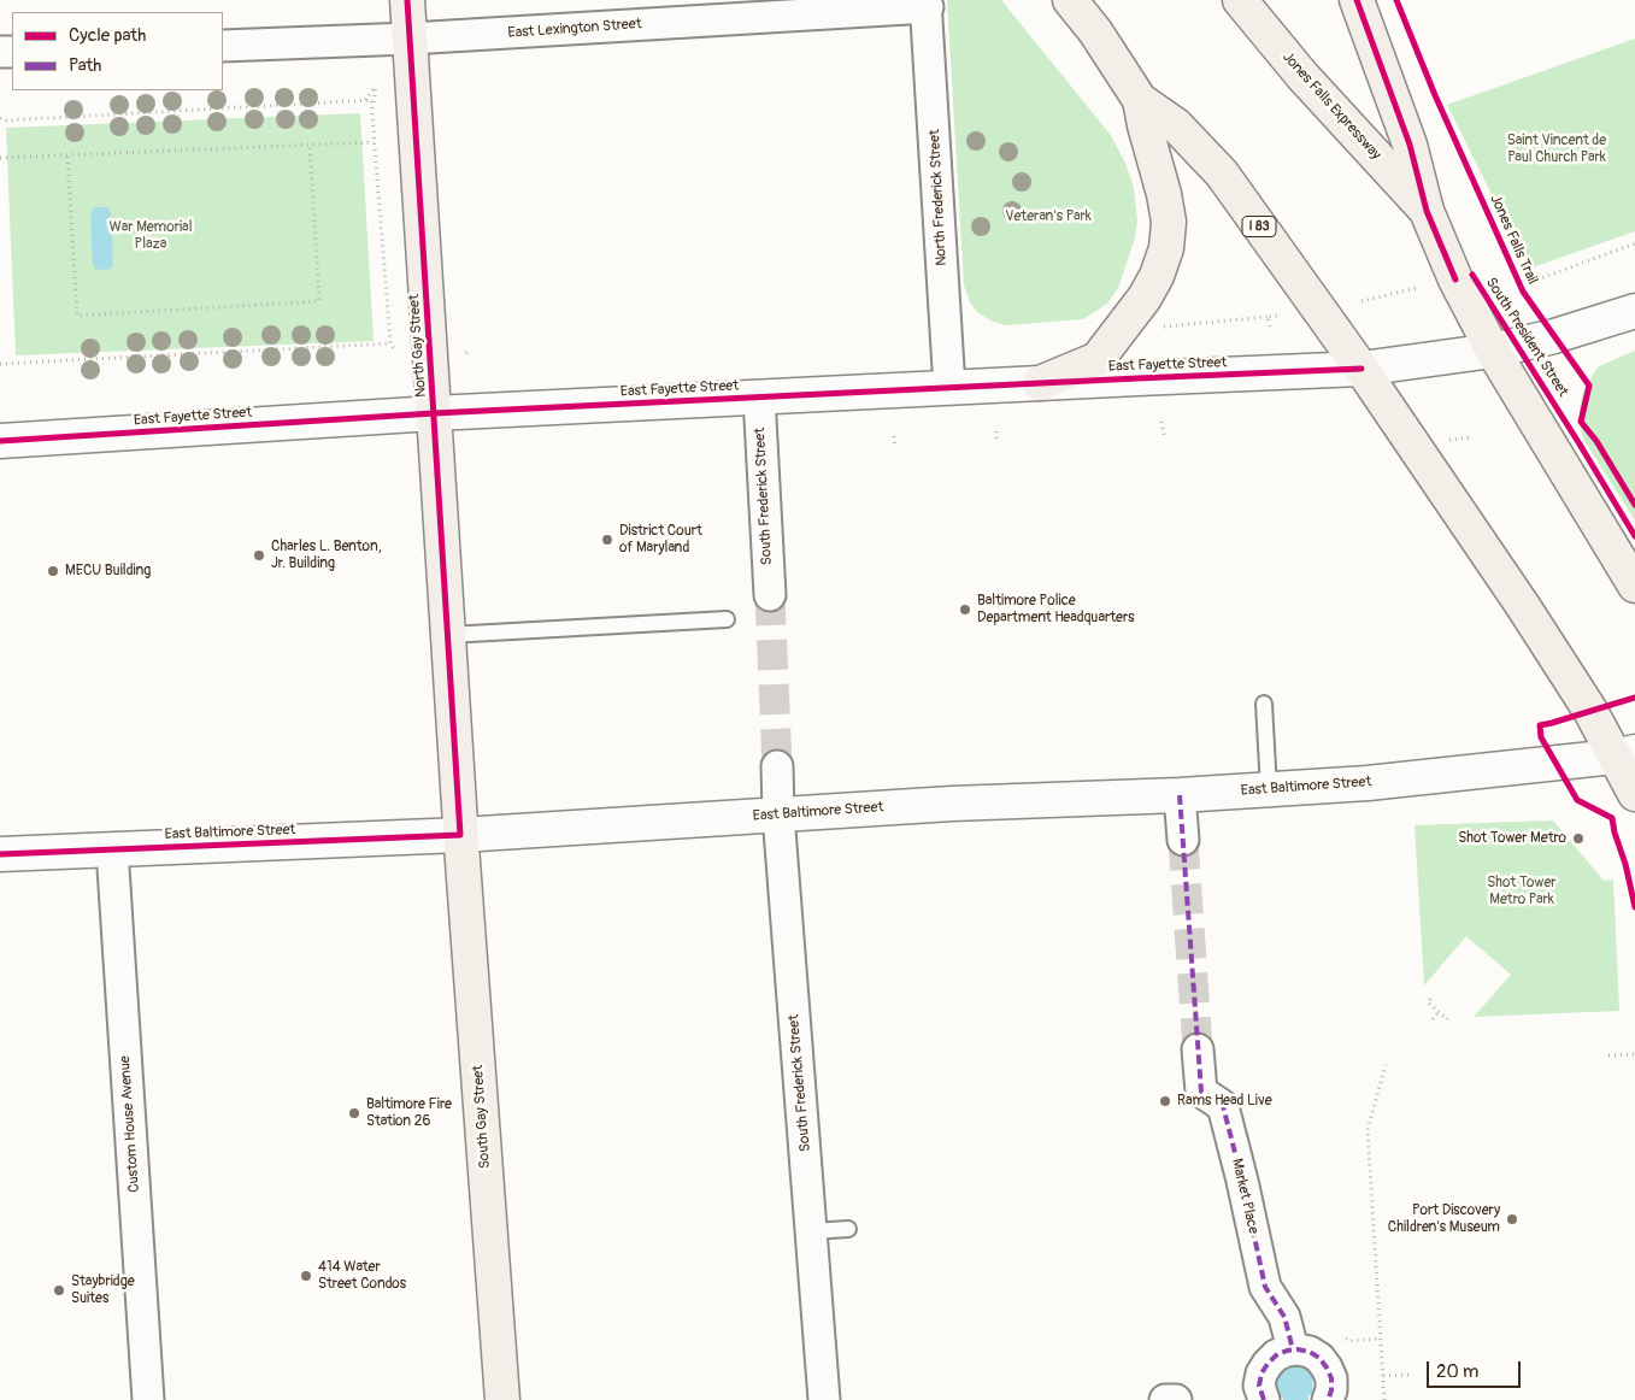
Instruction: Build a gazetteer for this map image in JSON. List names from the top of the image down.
{
  "streets": {
    "main road": [
      "Jones Falls Expressway",
      "I 83",
      "North Gay Street",
      "East Fayette Street",
      "East Baltimore Street",
      "South Gay Street"
    ],
    "street": [
      "East Lexington Street",
      "North Frederick Street",
      "South Frederick Street",
      "Custom House Avenue",
      "Market Place"
    ],
    "cycle path": ["Jones Falls Trail", "South President Street"]
  },
  "crossings": [
    ["East Lexington Street", "North Frederick Street"],
    ["East Lexington Street", "North Gay Street"],
    ["North Frederick Street", "East Fayette Street"],
    ["I 83", "East Fayette Street"],
    ["North Gay Street", "East Fayette Street"],
    ["North Gay Street", "East Baltimore Street"],
    ["North Gay Street", "South Gay Street"],
    ["East Fayette Street", "South Frederick Street"],
    ["South Frederick Street", "East Baltimore Street"],
    ["East Baltimore Street", "South Gay Street"],
    ["East Baltimore Street", "Custom House Avenue"]
  ],
  "parks": [
    "Saint Vincent de Paul Church Park",
    "Veteran's Park",
    "War Memorial Plaza",
    "Shot Tower Metro Park"
  ],
  "places": [
    "District Court of Maryland",
    "Charles L. Benton, Jr. Building",
    "MECU Building",
    "Baltimore Police Department Headquarters",
    "Shot Tower Metro",
    "Rams Head Live",
    "Baltimore Fire Station 26",
    "Port Discovery Children's Museum",
    "414 Water Street Condos",
    "Staybridge Suites"
  ],
  "legend": ["Cycle path", "Path"],
  "scale_bar": "20 m"
}
